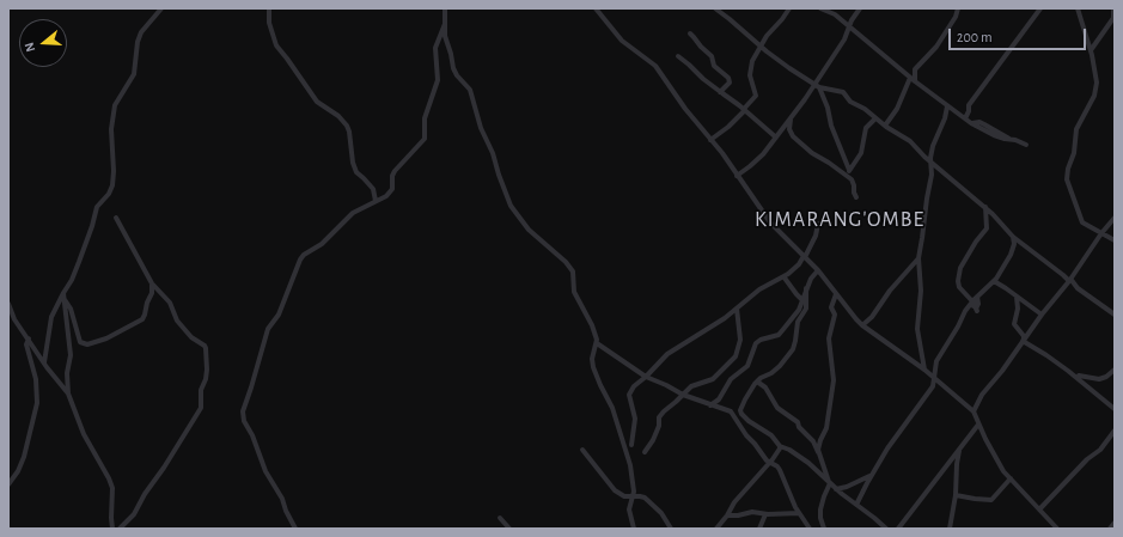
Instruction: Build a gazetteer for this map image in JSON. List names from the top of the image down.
{
  "districts": ["KIMARANG'OMBE"],
  "scale_bar": "200 m",
  "north": "left"
}
